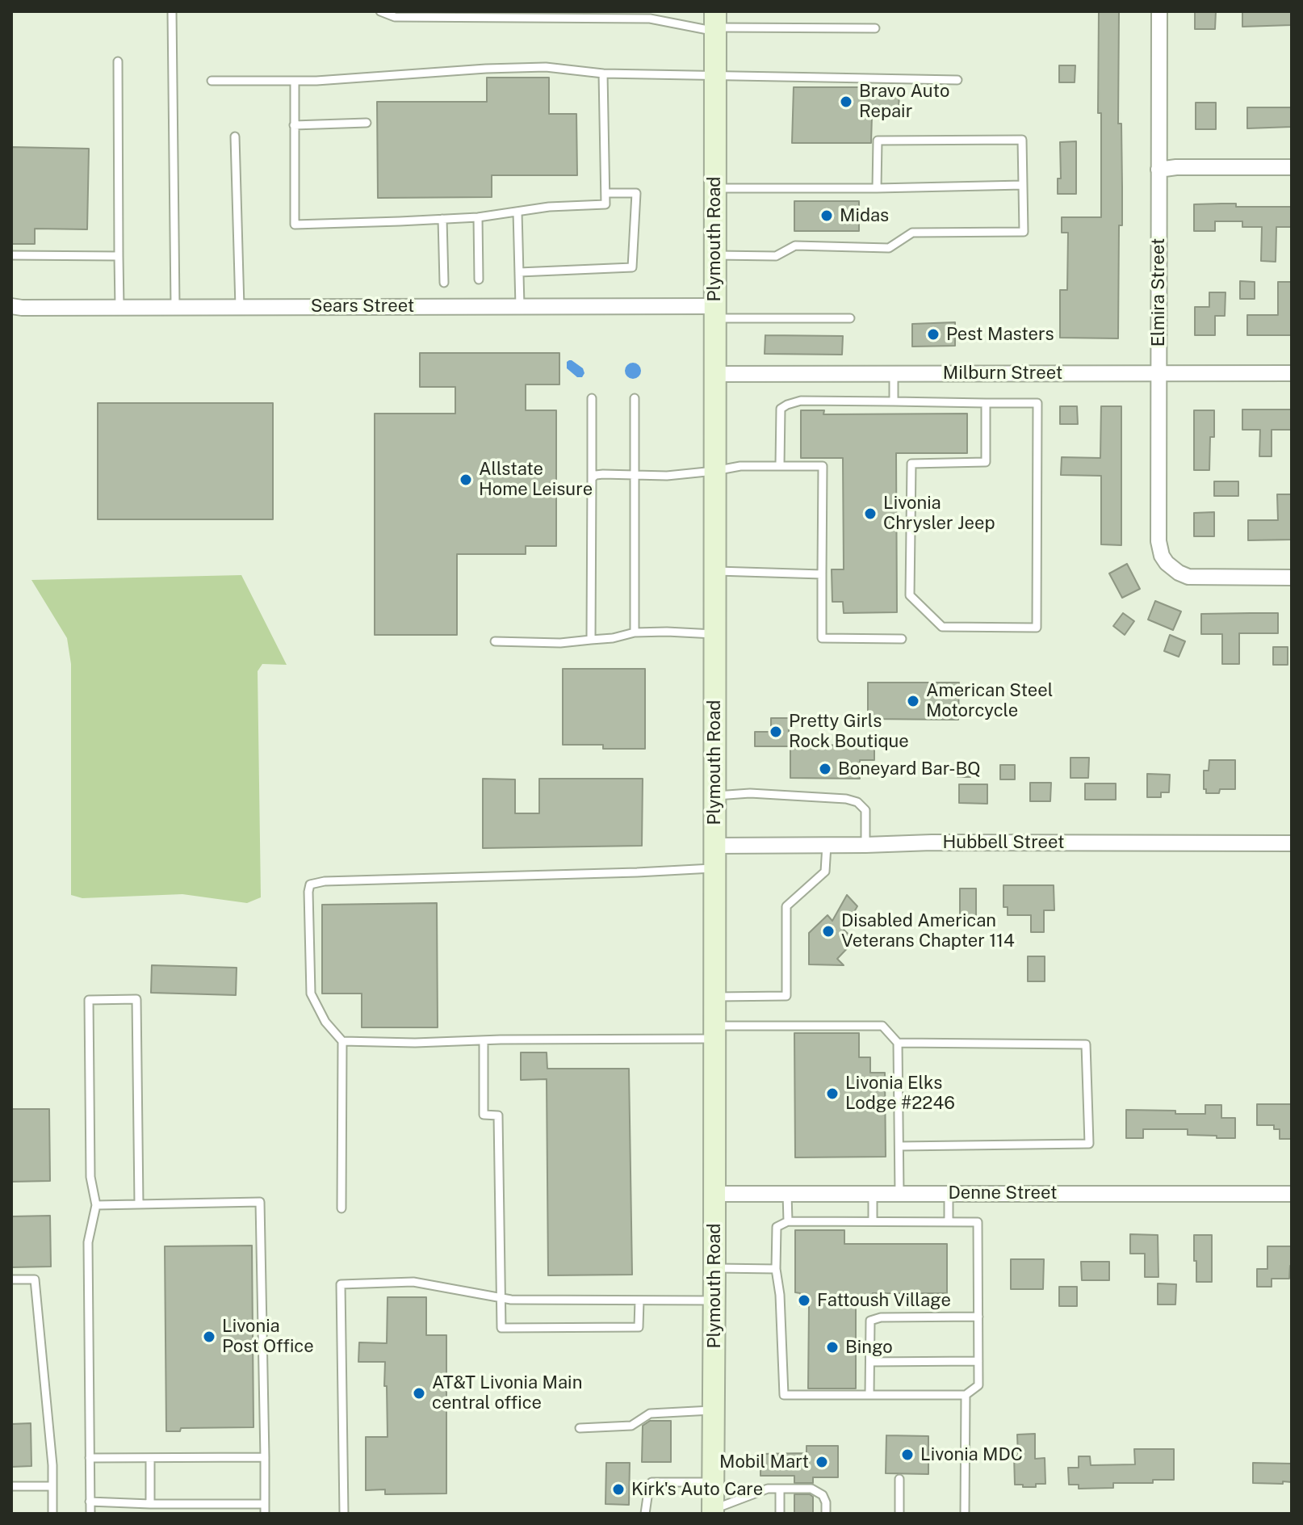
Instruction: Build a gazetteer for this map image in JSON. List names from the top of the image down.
{
  "streets": {
    "main road": ["Plymouth Road"],
    "street": [
      "Elmira Street",
      "Sears Street",
      "Milburn Street",
      "Hubbell Street",
      "Denne Street"
    ]
  },
  "crossings": [
    ["Plymouth Road", "Sears Street"],
    ["Plymouth Road", "Milburn Street"],
    ["Plymouth Road", "Hubbell Street"],
    ["Plymouth Road", "Denne Street"],
    ["Elmira Street", "Milburn Street"]
  ],
  "places": [
    "Bravo Auto Repair",
    "Midas",
    "Pest Masters",
    "Allstate Home Leisure",
    "Livonia Chrysler Jeep",
    "American Steel Motorcycle",
    "Pretty Girls Rock Boutique",
    "Boneyard Bar-BQ",
    "Disabled American Veterans Chapter 114",
    "Livonia Elks Lodge #2246",
    "Fattoush Village",
    "Livonia Post Office",
    "Bingo",
    "AT&T Livonia Main central office",
    "Livonia MDC",
    "Mobil Mart",
    "Kirk's Auto Care"
  ]
}
